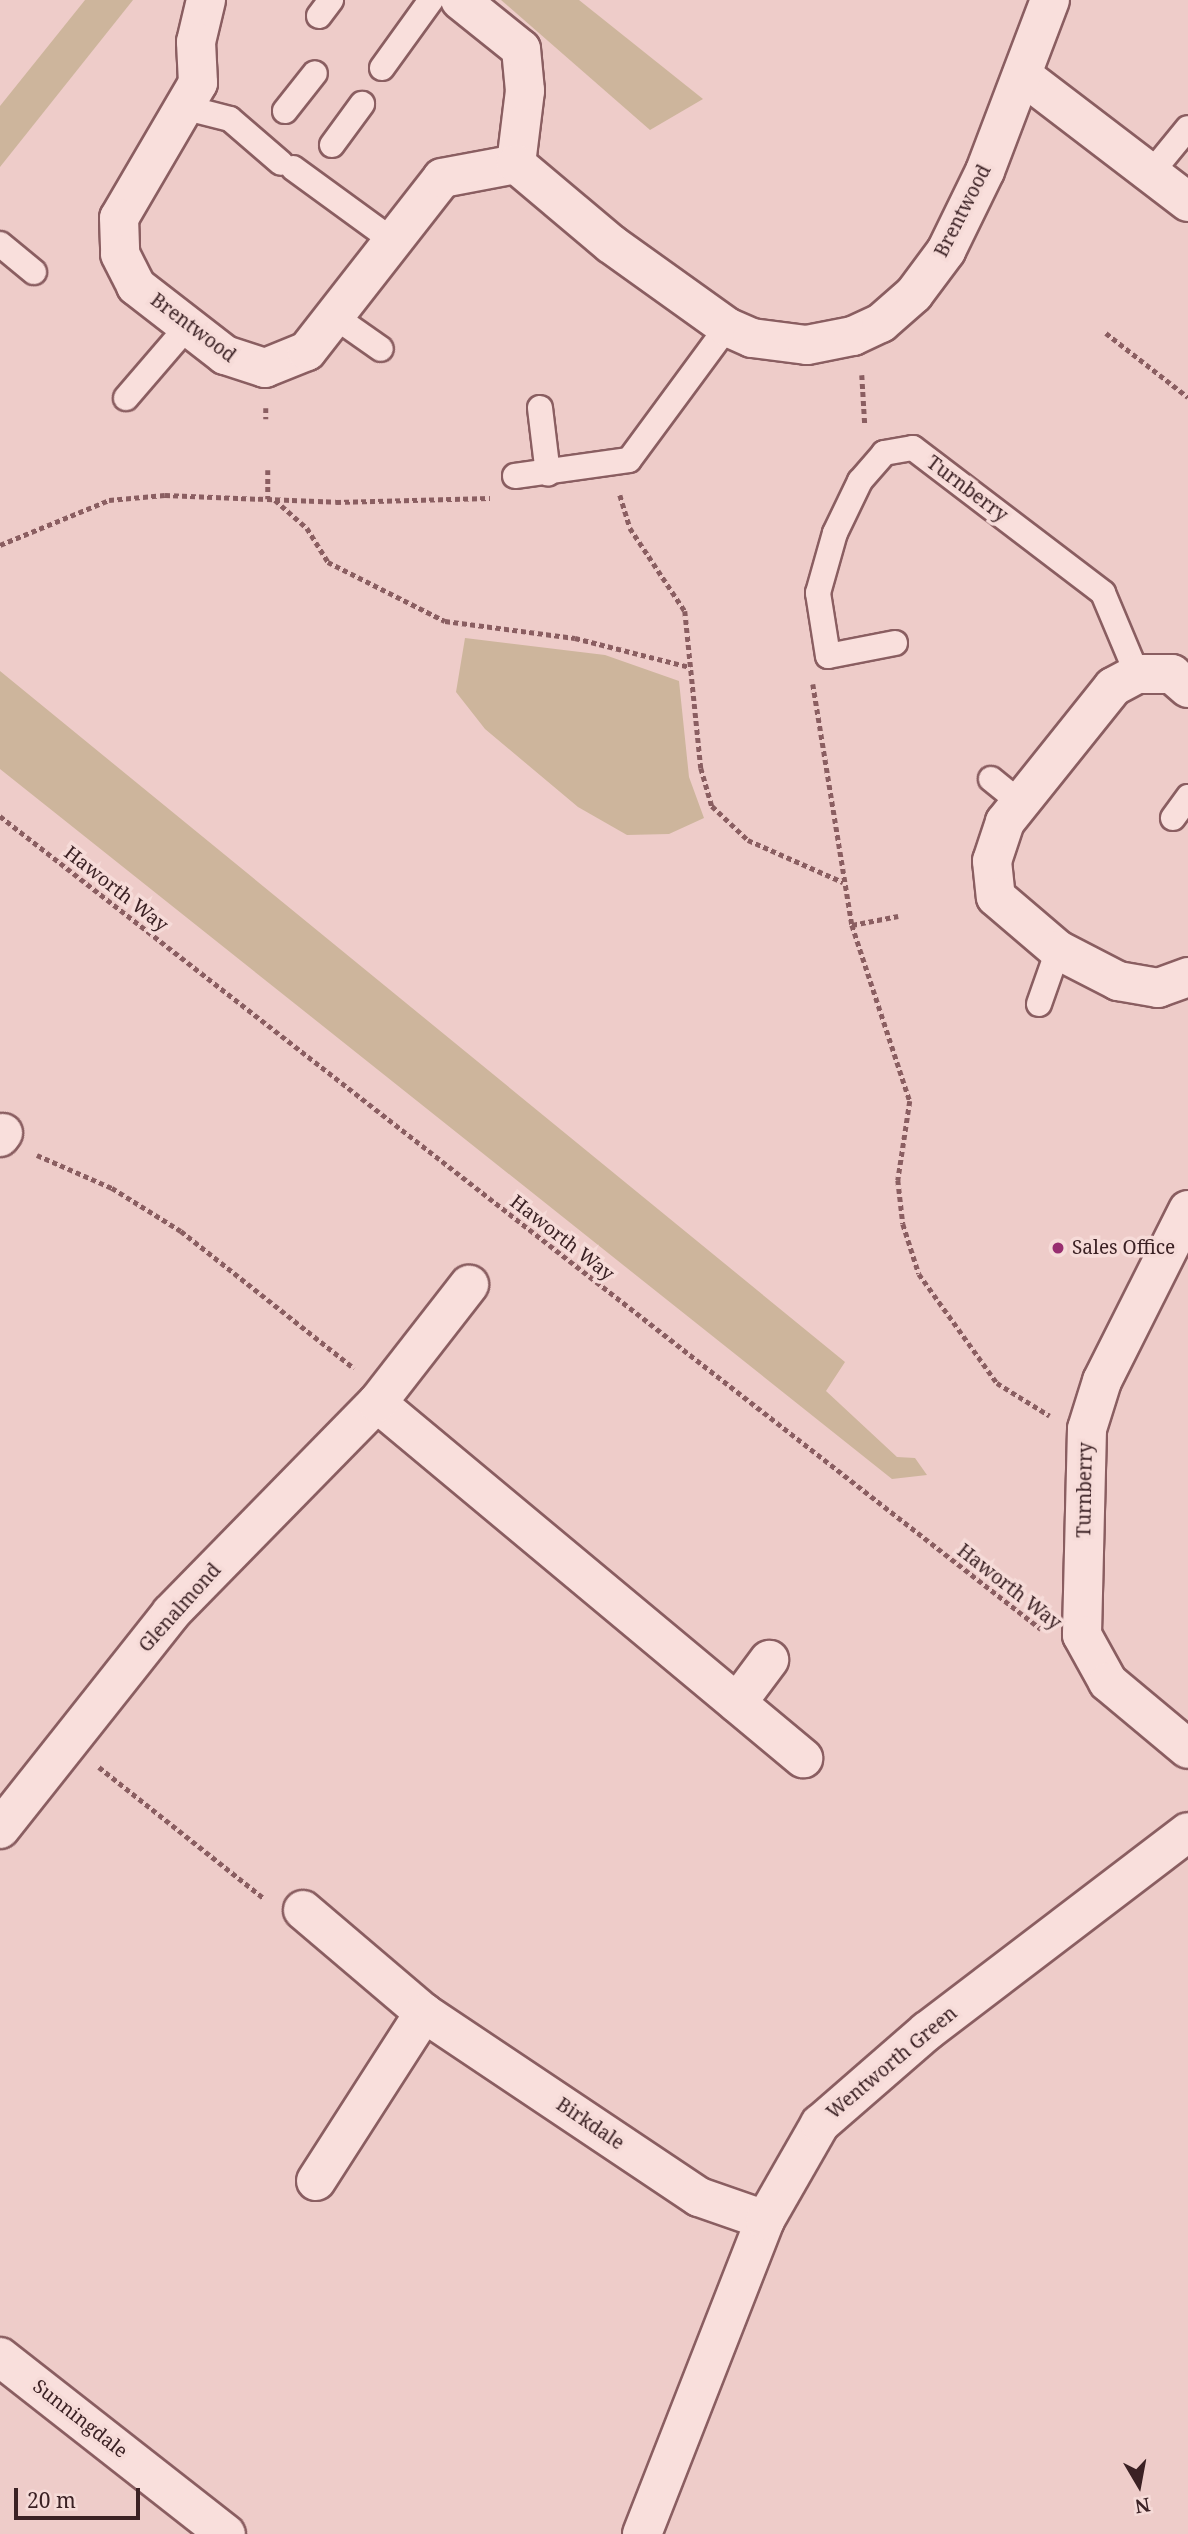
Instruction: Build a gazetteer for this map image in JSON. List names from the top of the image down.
{
  "streets": {
    "street": [
      "Brentwood",
      "Turnberry",
      "Glenalmond",
      "Wentworth Green",
      "Birkdale",
      "Sunningdale"
    ],
    "path": ["Haworth Way"]
  },
  "crossings": [
    ["Wentworth Green", "Birkdale"]
  ],
  "places": ["Sales Office"],
  "scale_bar": "20 m",
  "north": "bottom"
}
